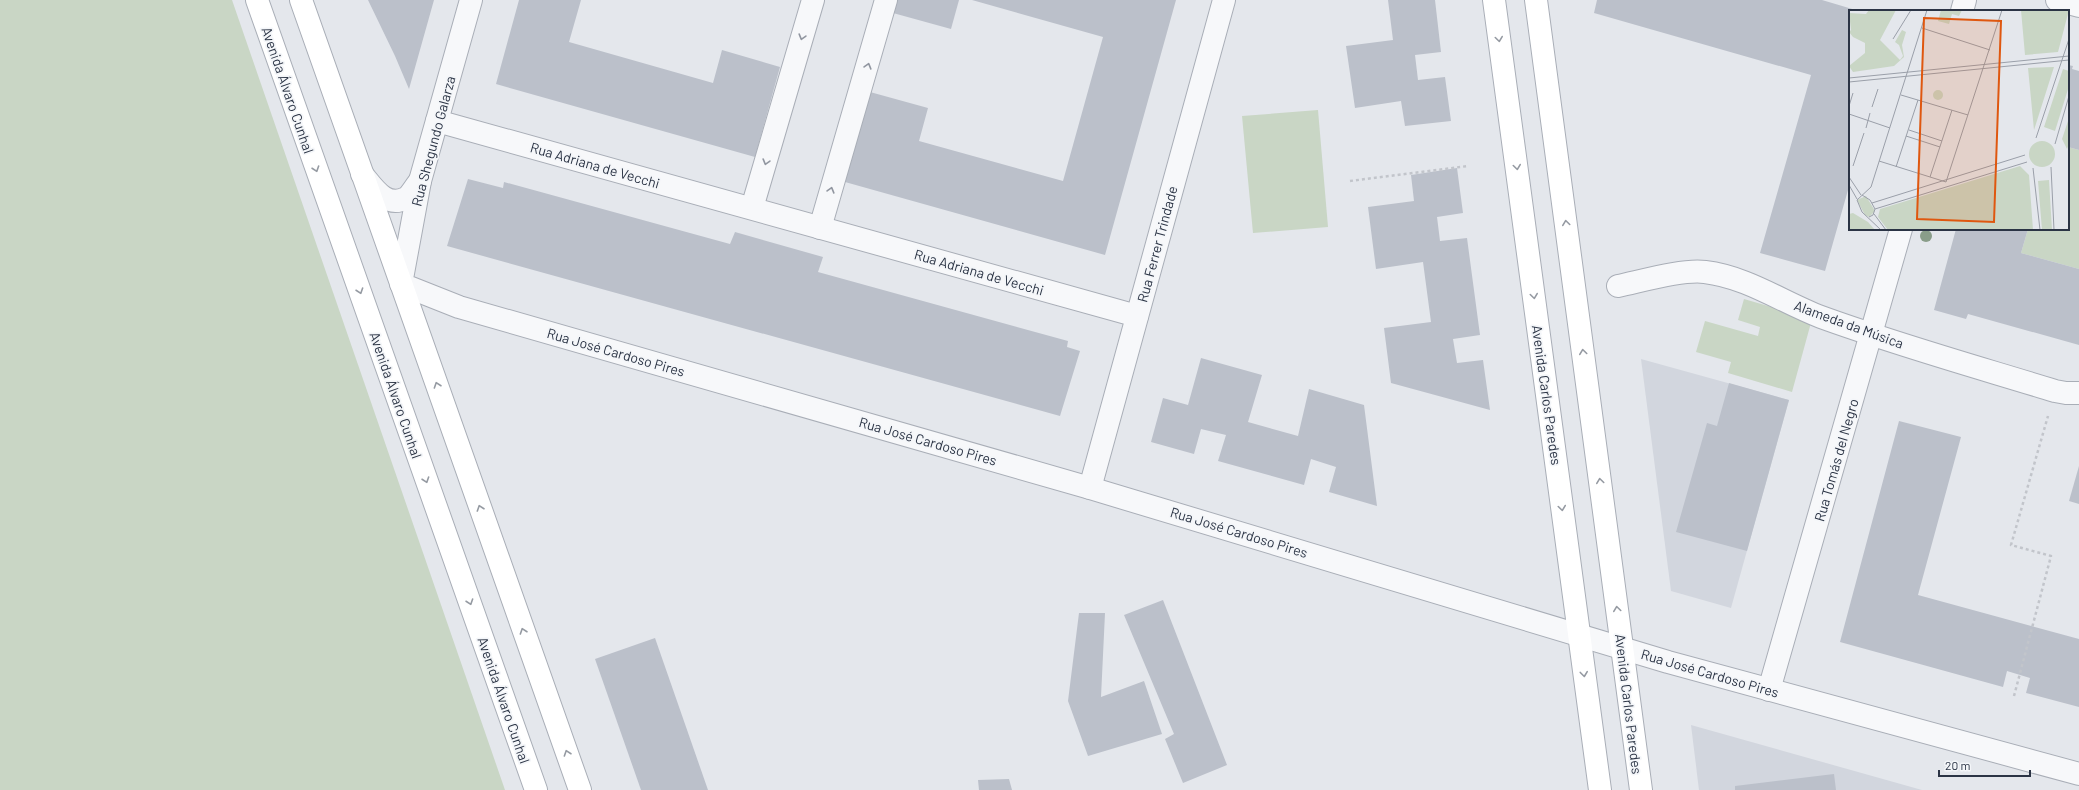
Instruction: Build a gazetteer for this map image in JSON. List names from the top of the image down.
{
  "streets": {
    "street": [
      "Avenida Álvaro Cunhal",
      "Rua Shegundo Galarza",
      "Rua Adriana de Vecchi",
      "Rua Ferrer Trindade",
      "Alameda da Música",
      "Rua José Cardoso Pires",
      "Avenida Carlos Paredes",
      "Rua Tomás del Negro"
    ]
  },
  "crossings": [
    ["Rua Shegundo Galarza", "Rua Adriana de Vecchi"],
    ["Rua Shegundo Galarza", "Rua José Cardoso Pires"],
    ["Rua Adriana de Vecchi", "Rua Ferrer Trindade"],
    ["Rua Ferrer Trindade", "Rua José Cardoso Pires"],
    ["Alameda da Música", "Rua Tomás del Negro"],
    ["Rua José Cardoso Pires", "Avenida Carlos Paredes"],
    ["Rua José Cardoso Pires", "Rua Tomás del Negro"]
  ],
  "scale_bar": "20 m"
}
